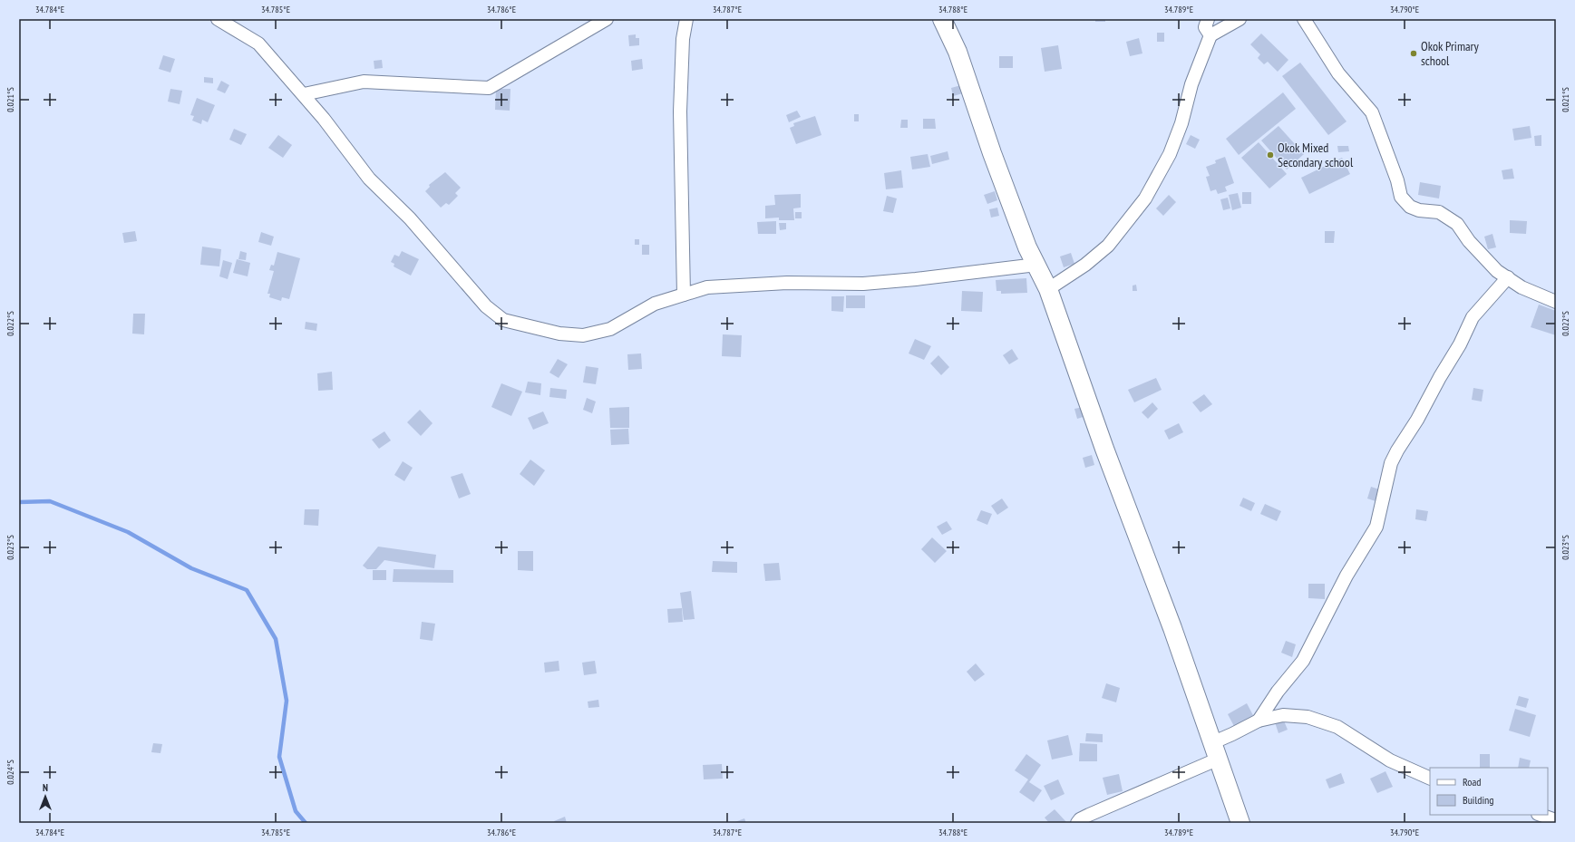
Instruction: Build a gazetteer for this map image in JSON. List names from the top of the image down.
{
  "places": ["Okok Primary school", "Okok Mixed Secondary school"],
  "legend": ["Road", "Building"],
  "north": "top",
  "coordinates": [
    "34.784°E",
    "34.785°E",
    "34.786°E",
    "34.787°E",
    "34.788°E",
    "34.789°E",
    "34.790°E",
    "0.021°S",
    "0.022°S",
    "0.023°S",
    "0.024°S"
  ]
}
